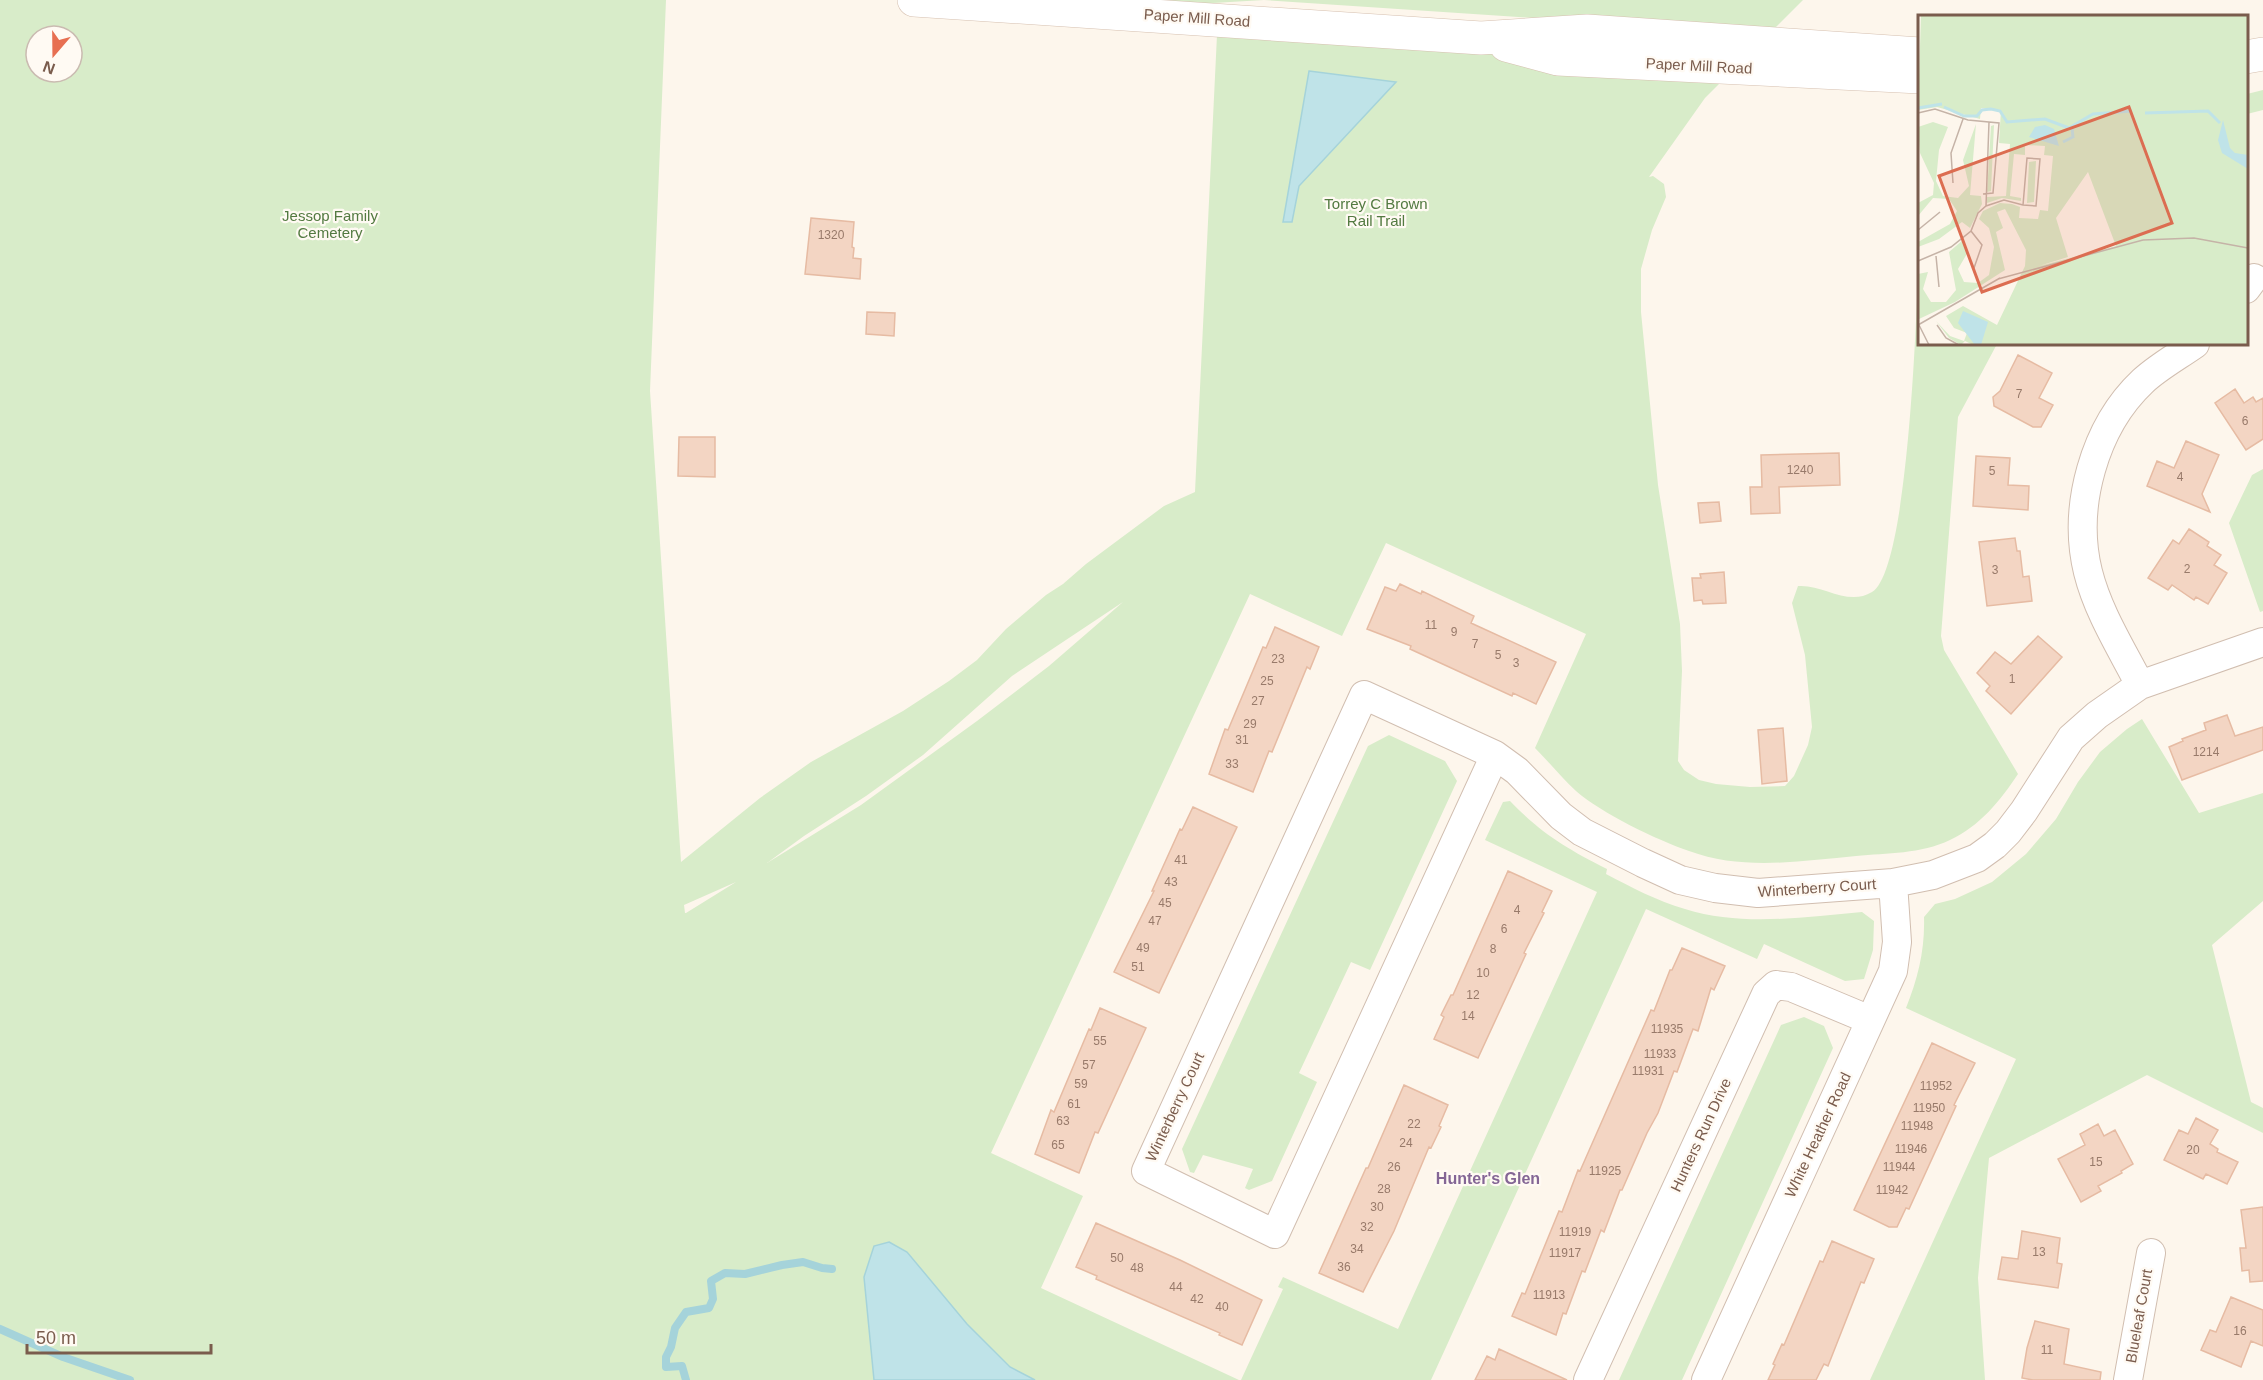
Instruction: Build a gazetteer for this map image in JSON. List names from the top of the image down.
{
  "streets": {
    "main road": ["Paper Mill Road"],
    "street": [
      "Winterberry Court",
      "Hunters Run Drive",
      "White Heather Road",
      "Blueleaf Court"
    ]
  },
  "crossings": [
    ["Winterberry Court", "White Heather Road"],
    ["Hunters Run Drive", "White Heather Road"]
  ],
  "districts": ["Hunter's Glen"],
  "parks": ["Torrey C Brown Rail Trail", "Jessop Family Cemetery"],
  "house_numbers": [
    "1320",
    "7",
    "6",
    "1240",
    "5",
    "4",
    "2",
    "3",
    "11",
    "9",
    "7",
    "5",
    "23",
    "3",
    "1",
    "25",
    "27",
    "29",
    "31",
    "1214",
    "33",
    "41",
    "43",
    "45",
    "4",
    "47",
    "6",
    "49",
    "8",
    "51",
    "10",
    "12",
    "14",
    "11935",
    "55",
    "11933",
    "57",
    "11931",
    "59",
    "11952",
    "61",
    "11950",
    "63",
    "22",
    "11948",
    "24",
    "65",
    "11946",
    "20",
    "15",
    "26",
    "11944",
    "11925",
    "28",
    "11942",
    "30",
    "32",
    "11919",
    "34",
    "13",
    "11917",
    "50",
    "36",
    "48",
    "44",
    "11913",
    "42",
    "40",
    "16",
    "11"
  ],
  "scale_bar": "50 m",
  "north": "bottom"
}
